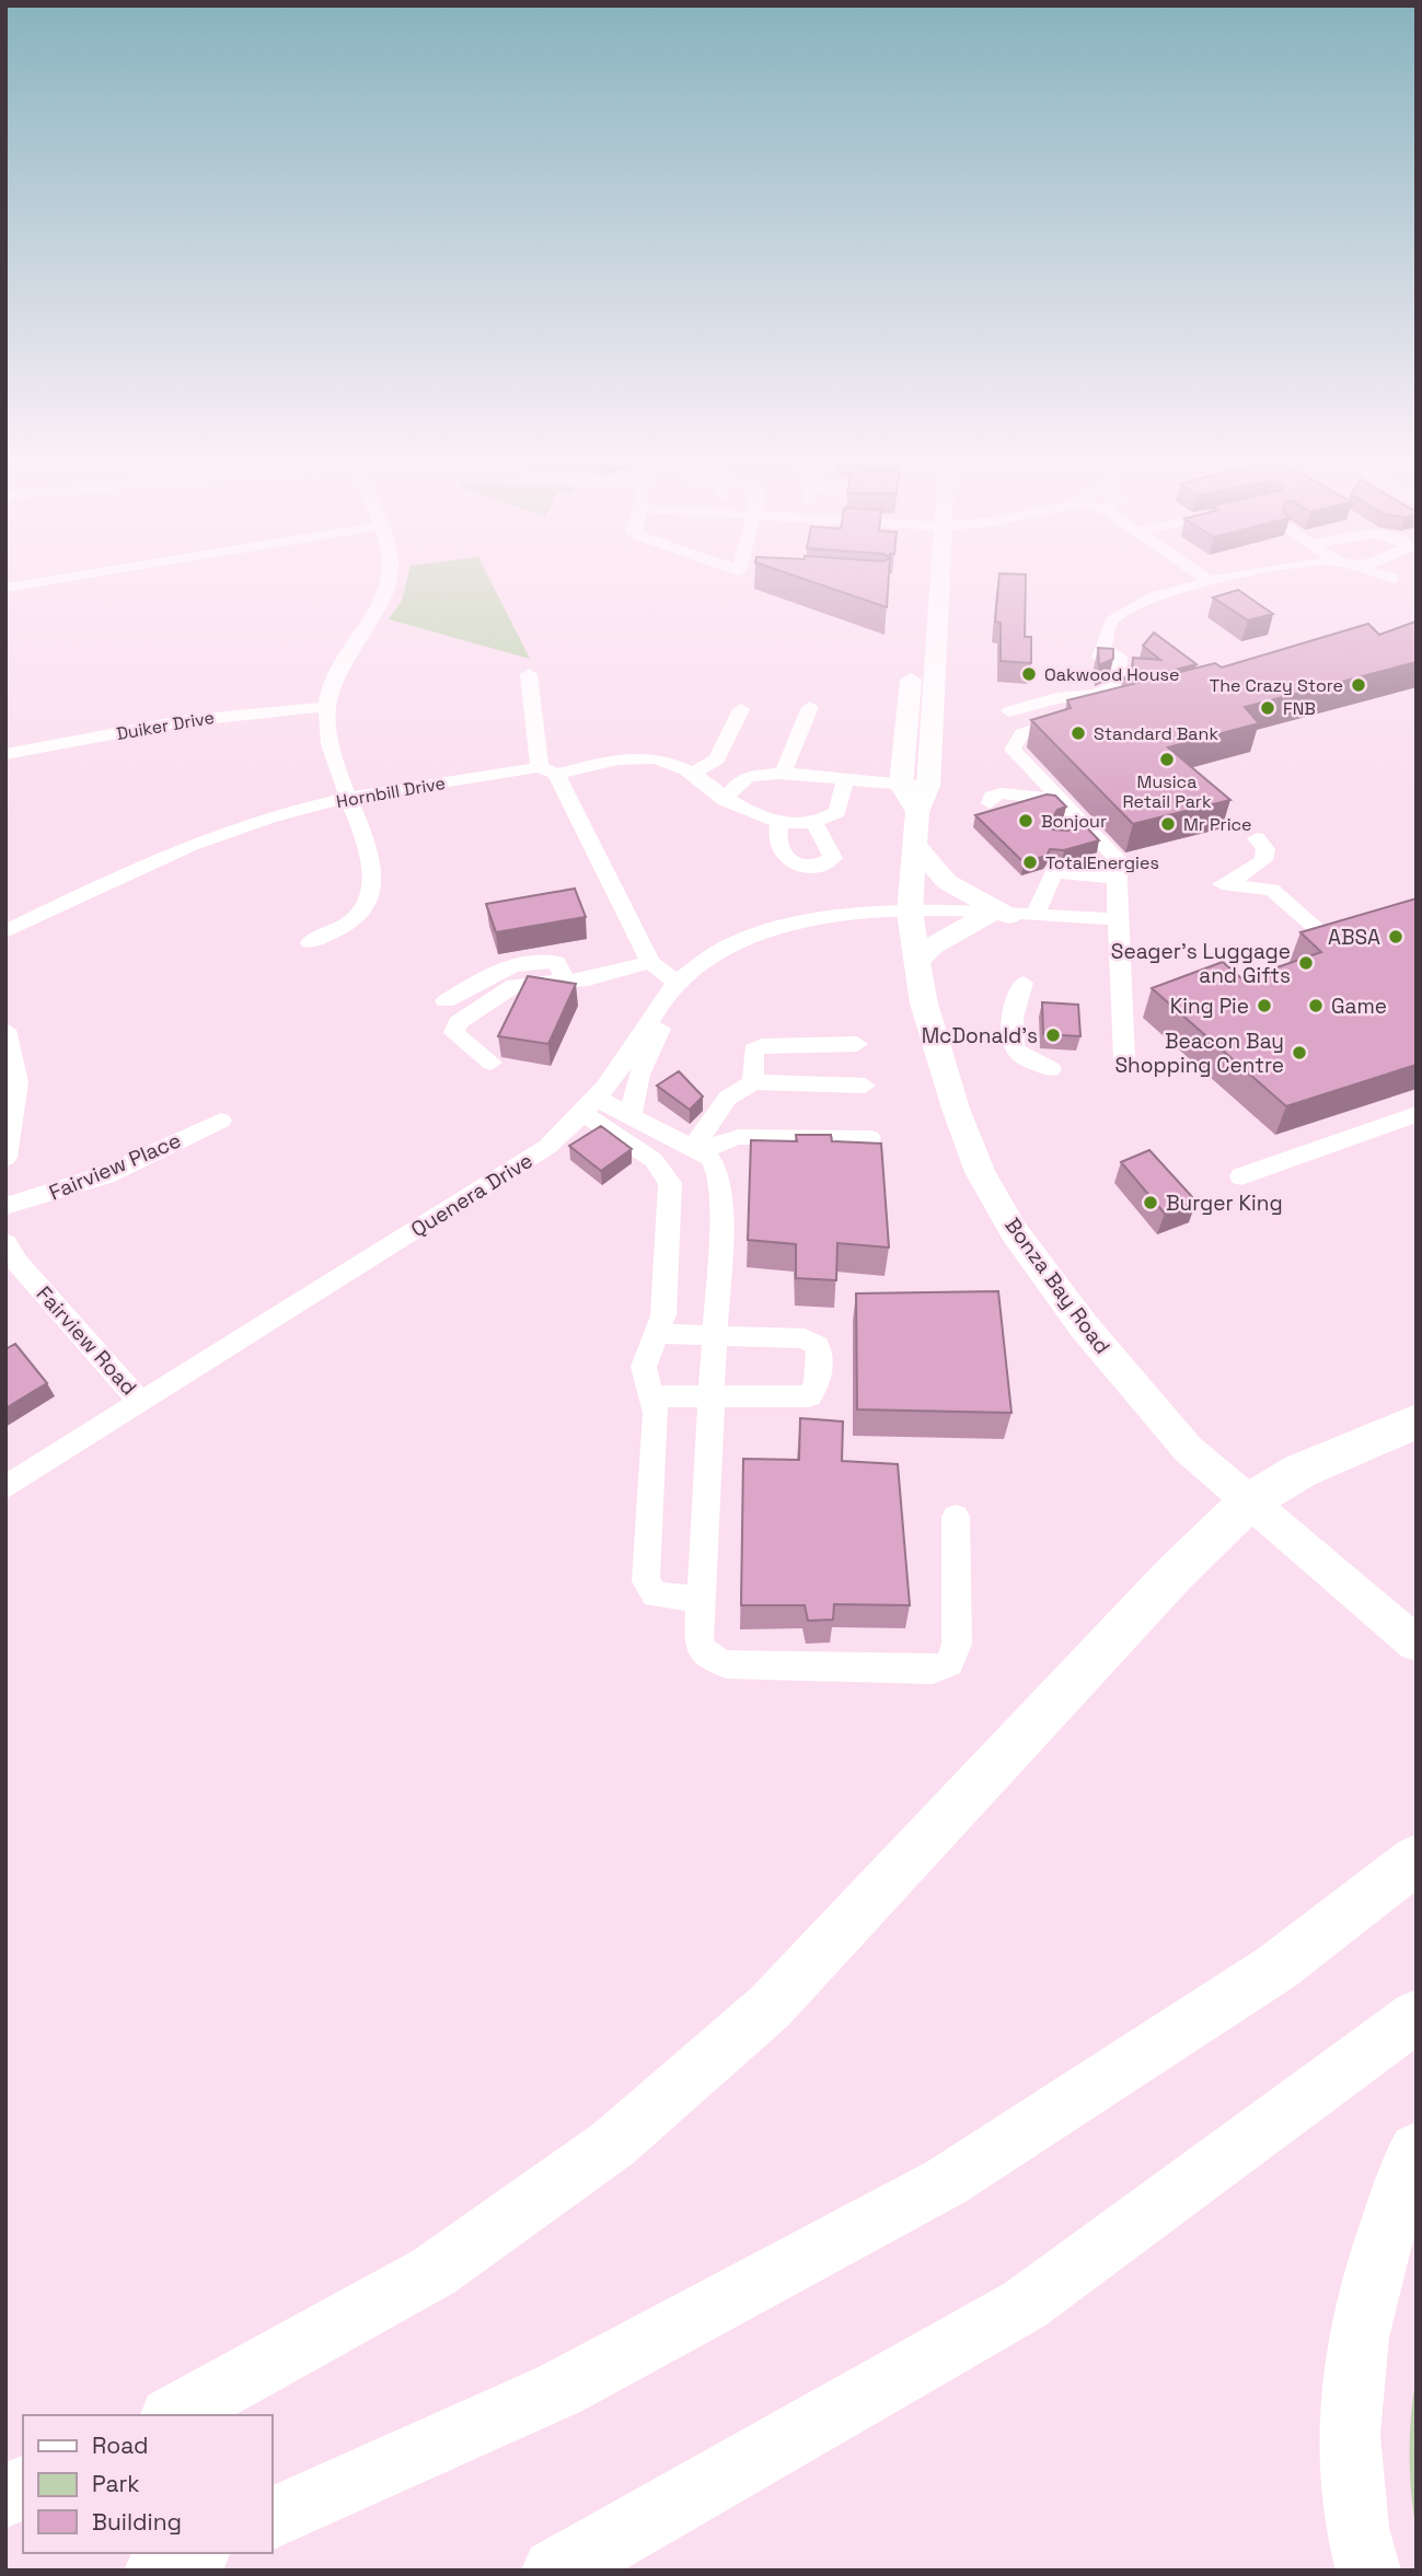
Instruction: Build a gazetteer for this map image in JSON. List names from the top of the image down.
{
  "streets": {
    "main road": ["Bonza Bay Road"],
    "street": [
      "Duiker Drive",
      "Hornbill Drive",
      "Fairview Place",
      "Quenera Drive",
      "Fairview Road"
    ]
  },
  "crossings": [
    ["Quenera Drive", "Bonza Bay Road"],
    ["Quenera Drive", "Fairview Road"]
  ],
  "places": [
    "Oakwood House",
    "The Crazy Store",
    "FNB",
    "Standard Bank",
    "Musica Retail Park",
    "Bonjour",
    "Mr Price",
    "TotalEnergies",
    "ABSA",
    "Seager's Luggage and Gifts",
    "King Pie",
    "Game",
    "McDonald's",
    "Beacon Bay Shopping Centre",
    "Burger King"
  ],
  "legend": ["Road", "Park", "Building"]
}
